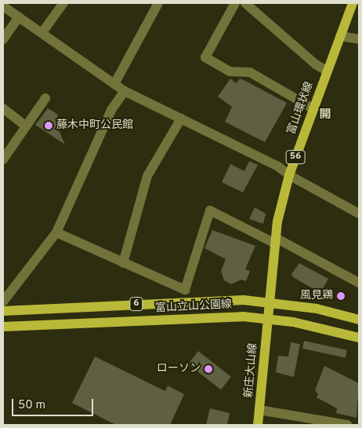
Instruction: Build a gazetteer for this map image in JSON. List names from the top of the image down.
{
  "streets": {
    "main road": [
      "富山環状線",
      "56",
      "6",
      "富山立山公園線",
      "新庄大山線"
    ]
  },
  "crossings": [
    ["富山環状線", "富山立山公園線"],
    ["富山環状線", "新庄大山線"],
    ["富山立山公園線", "新庄大山線"]
  ],
  "districts": ["開"],
  "places": ["藤木中町公民館", "風見鶏", "ローソン"],
  "scale_bar": "50 m"
}
